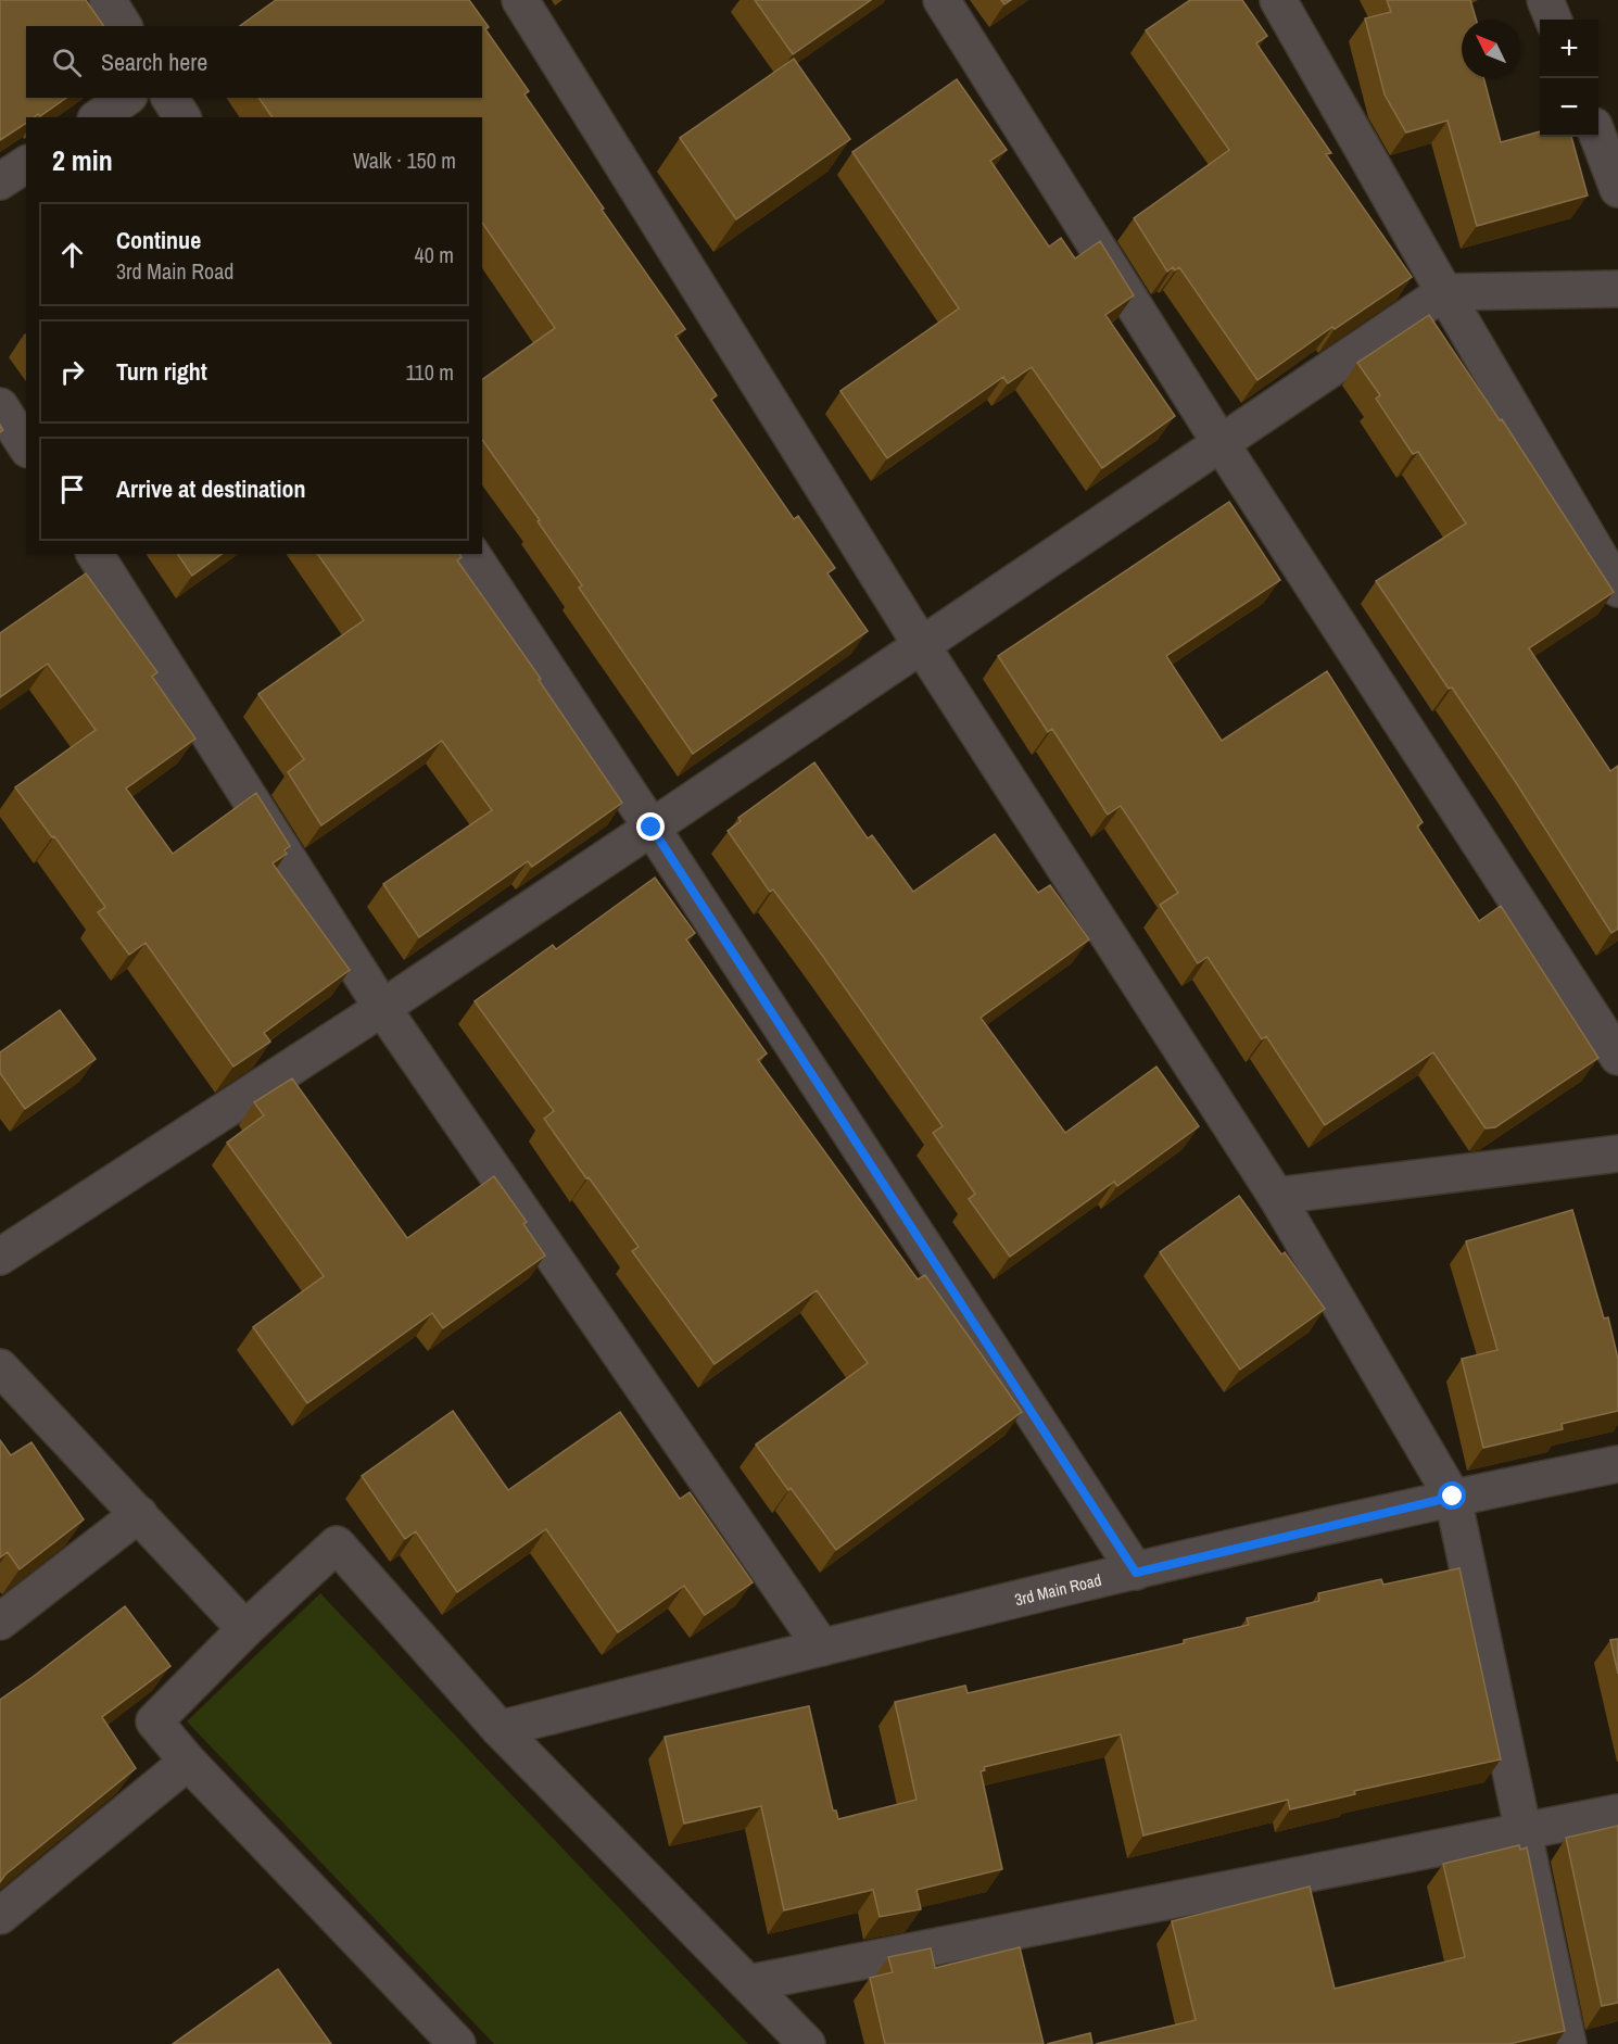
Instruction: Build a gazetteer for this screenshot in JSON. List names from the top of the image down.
{
  "streets": {
    "street": ["3rd Main Road"]
  },
  "north": "top left",
  "page": {
    "map_buttons": ["+", "−"],
    "search": "Search here",
    "heading": ["2 min", "Walk · 150 m"],
    "list": [
      ["Continue", "3rd Main Road", "40 m"],
      ["Turn right", "110 m"],
      "Arrive at destination"
    ]
  }
}
